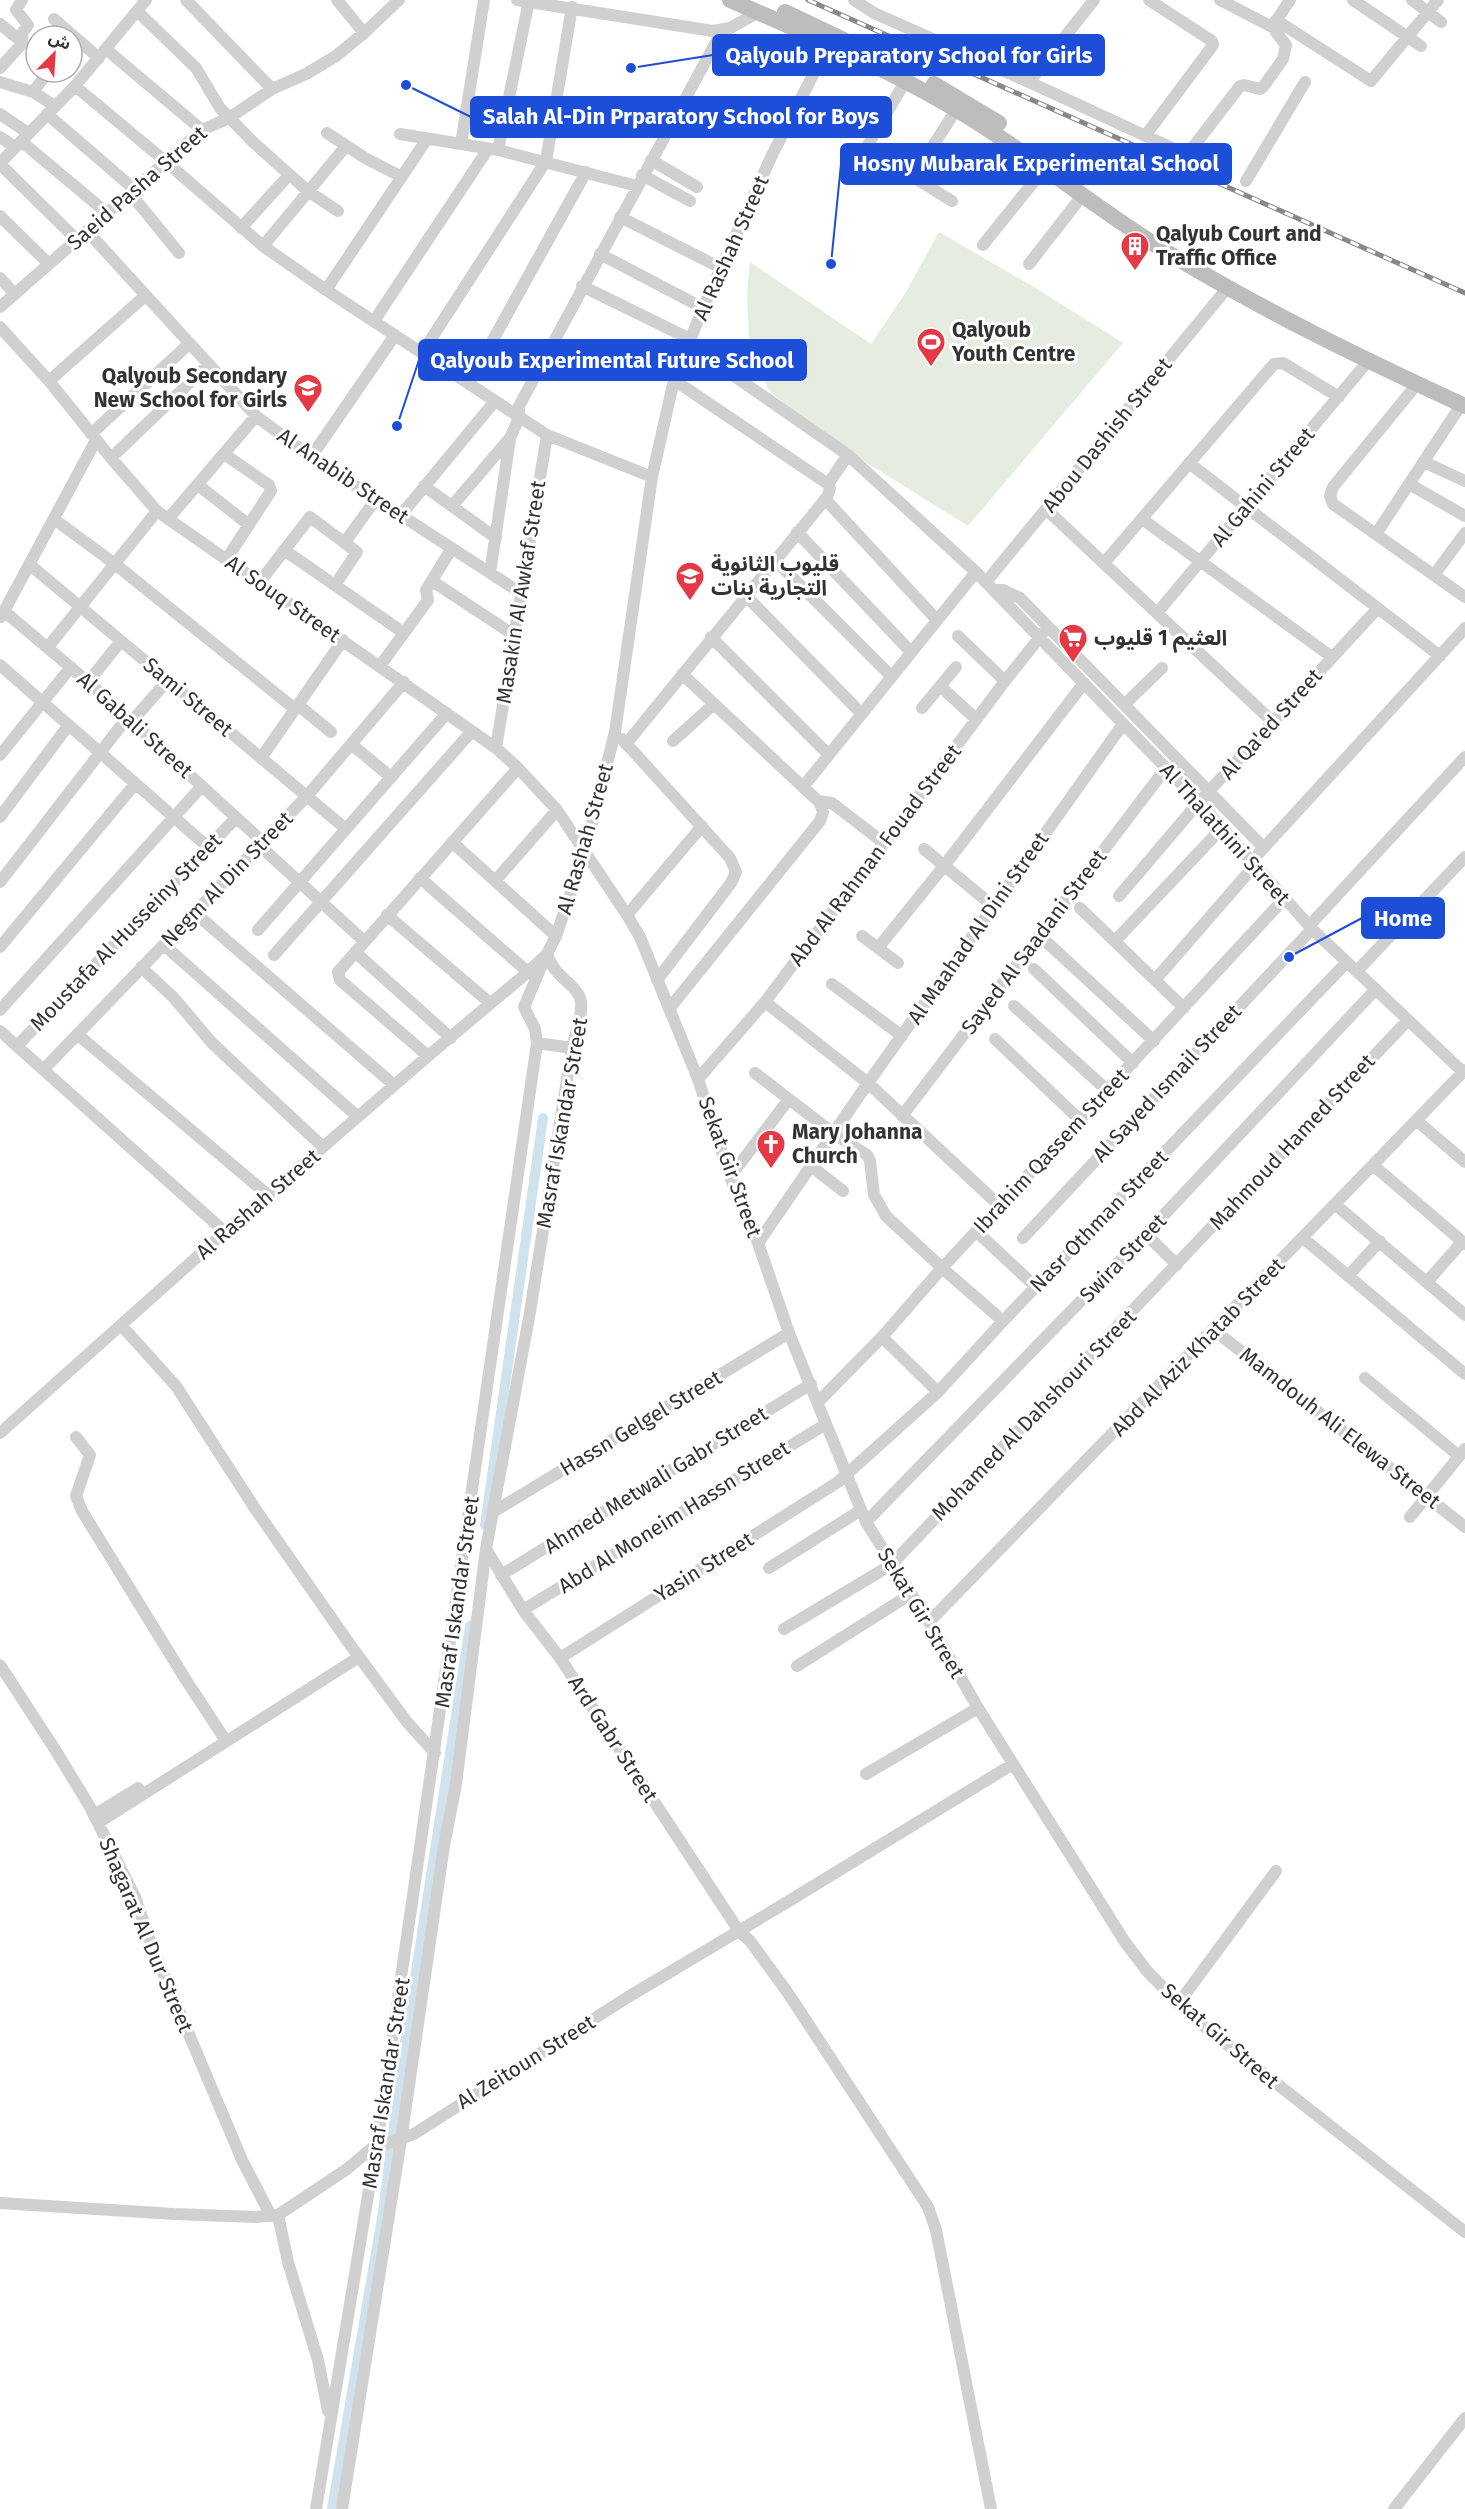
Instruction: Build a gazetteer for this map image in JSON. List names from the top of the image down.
{
  "streets": {
    "street": [
      "Saeid Pasha Street",
      "Al Rashah Street",
      "Abou Dashish Street",
      "Al Anabib Street",
      "Al Gahini Street",
      "Masakin Al Awkaf Street",
      "Al Souq Street",
      "Sami Street",
      "Al Qa'ed Street",
      "Al Gabali Street",
      "Al Thalathini Street",
      "Abd Al Rahman Fouad Street",
      "Negm Al Din Street",
      "Al Maahad Al Dini Street",
      "Moustafa Al Husseiny Street",
      "Sayed Al Saadani Street",
      "Al Sayed Ismail Street",
      "Masraf Iskandar Street",
      "Mahmoud Hamed Street",
      "Ibrahim Qassem Street",
      "Sekat Gir Street",
      "Nasr Othman Street",
      "Swira Street",
      "Abd Al Aziz Khatab Street",
      "Mohamed Al Dahshouri Street",
      "Hassn Gelgel Street",
      "Mamdouh Ali Elewa Street",
      "Ahmed Metwali Gabr Street",
      "Abd Al Moneim Hassn Street",
      "Yasin Street",
      "Ard Gabr Street",
      "Shagarat Al Dur Street",
      "Al Zeitoun Street"
    ]
  },
  "crossings": [
    ["Saeid Pasha Street", "Al Anabib Street"],
    ["Al Rashah Street", "Al Souq Street"],
    ["Al Rashah Street", "Al Thalathini Street"],
    ["Al Rashah Street", "Masraf Iskandar Street"],
    ["Al Rashah Street", "Sekat Gir Street"],
    ["Abou Dashish Street", "Al Thalathini Street"],
    ["Al Anabib Street", "Masakin Al Awkaf Street"],
    ["Masakin Al Awkaf Street", "Al Souq Street"],
    ["Al Souq Street", "Negm Al Din Street"],
    ["Al Souq Street", "Sekat Gir Street"],
    ["Sami Street", "Negm Al Din Street"],
    ["Al Qa'ed Street", "Al Thalathini Street"],
    ["Al Gabali Street", "Negm Al Din Street"],
    ["Al Gabali Street", "Moustafa Al Husseiny Street"],
    ["Al Thalathini Street", "Abd Al Rahman Fouad Street"],
    ["Al Thalathini Street", "Al Maahad Al Dini Street"],
    ["Al Thalathini Street", "Sayed Al Saadani Street"],
    ["Al Thalathini Street", "Al Sayed Ismail Street"],
    ["Al Thalathini Street", "Mahmoud Hamed Street"],
    ["Al Thalathini Street", "Ibrahim Qassem Street"],
    ["Al Thalathini Street", "Nasr Othman Street"],
    ["Al Thalathini Street", "Swira Street"],
    ["Al Thalathini Street", "Abd Al Aziz Khatab Street"],
    ["Abd Al Rahman Fouad Street", "Sekat Gir Street"],
    ["Al Maahad Al Dini Street", "Sekat Gir Street"],
    ["Masraf Iskandar Street", "Hassn Gelgel Street"],
    ["Masraf Iskandar Street", "Ard Gabr Street"],
    ["Masraf Iskandar Street", "Shagarat Al Dur Street"],
    ["Masraf Iskandar Street", "Al Zeitoun Street"],
    ["Mahmoud Hamed Street", "Mohamed Al Dahshouri Street"],
    ["Ibrahim Qassem Street", "Sekat Gir Street"],
    ["Sekat Gir Street", "Nasr Othman Street"],
    ["Sekat Gir Street", "Swira Street"],
    ["Sekat Gir Street", "Abd Al Aziz Khatab Street"],
    ["Sekat Gir Street", "Mohamed Al Dahshouri Street"],
    ["Sekat Gir Street", "Hassn Gelgel Street"],
    ["Sekat Gir Street", "Ahmed Metwali Gabr Street"],
    ["Sekat Gir Street", "Abd Al Moneim Hassn Street"],
    ["Sekat Gir Street", "Yasin Street"],
    ["Sekat Gir Street", "Al Zeitoun Street"],
    ["Nasr Othman Street", "Yasin Street"],
    ["Abd Al Aziz Khatab Street", "Mamdouh Ali Elewa Street"],
    ["Ahmed Metwali Gabr Street", "Ard Gabr Street"],
    ["Abd Al Moneim Hassn Street", "Ard Gabr Street"],
    ["Yasin Street", "Ard Gabr Street"],
    ["Ard Gabr Street", "Al Zeitoun Street"],
    ["Shagarat Al Dur Street", "Al Zeitoun Street"]
  ],
  "places": {
    "other": [
      "Qalyoub Preparatory School for Girls",
      "Salah Al-Din Prparatory School for Boys",
      "Hosny Mubarak Experimental School",
      "Qalyoub Experimental Future School",
      "Home"
    ],
    "building": ["Qalyub Court and Traffic Office"],
    "sports": ["Qalyoub Youth Centre"],
    "school or university": ["Qalyoub Secondary New School for Girls", "قليوب الثانوية التجارية بنات"],
    "supermarket": ["العثيم 1 قليوب"],
    "church": ["Mary Johanna Church"]
  },
  "north": "top right"
}
